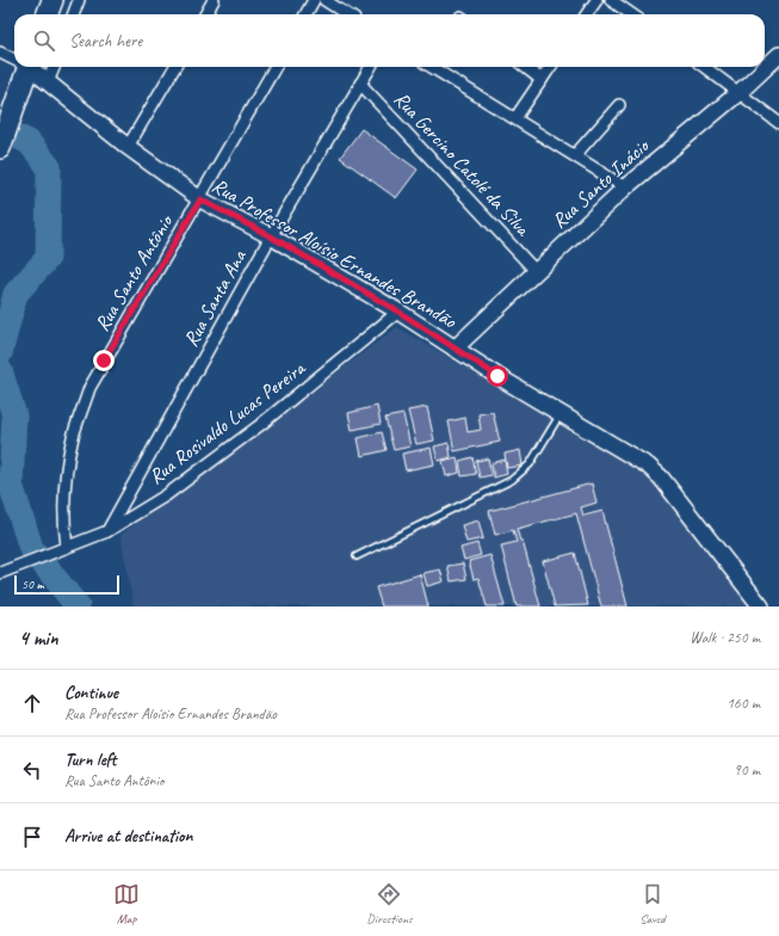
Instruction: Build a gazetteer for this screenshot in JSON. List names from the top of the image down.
{
  "streets": {
    "street": [
      "Rua Gercino Catolé da Silva",
      "Rua Santo Inácio",
      "Rua Professor Aloísio Ernandes Brandão",
      "Rua Santo Antônio",
      "Rua Santa Ana",
      "Rua Rosivaldo Lucas Pereira"
    ]
  },
  "crossings": [
    ["Rua Gercino Catolé da Silva", "Rua Santo Inácio"],
    ["Rua Gercino Catolé da Silva", "Rua Santa Ana"],
    ["Rua Santo Inácio", "Rua Professor Aloísio Ernandes Brandão"],
    ["Rua Professor Aloísio Ernandes Brandão", "Rua Santo Antônio"],
    ["Rua Professor Aloísio Ernandes Brandão", "Rua Santa Ana"],
    ["Rua Professor Aloísio Ernandes Brandão", "Rua Rosivaldo Lucas Pereira"],
    ["Rua Santo Antônio", "Rua Rosivaldo Lucas Pereira"],
    ["Rua Santa Ana", "Rua Rosivaldo Lucas Pereira"]
  ],
  "scale_bar": "50 m",
  "page": {
    "search": "Search here",
    "scale": "50 m",
    "heading": ["4 min", "Walk · 250 m"],
    "list": [
      ["Continue", "Rua Professor Aloísio Ernandes Brandão", "160 m"],
      ["Turn left", "Rua Santo Antônio", "90 m"],
      "Arrive at destination"
    ],
    "nav": ["Map", "Directions", "Saved"]
  }
}
